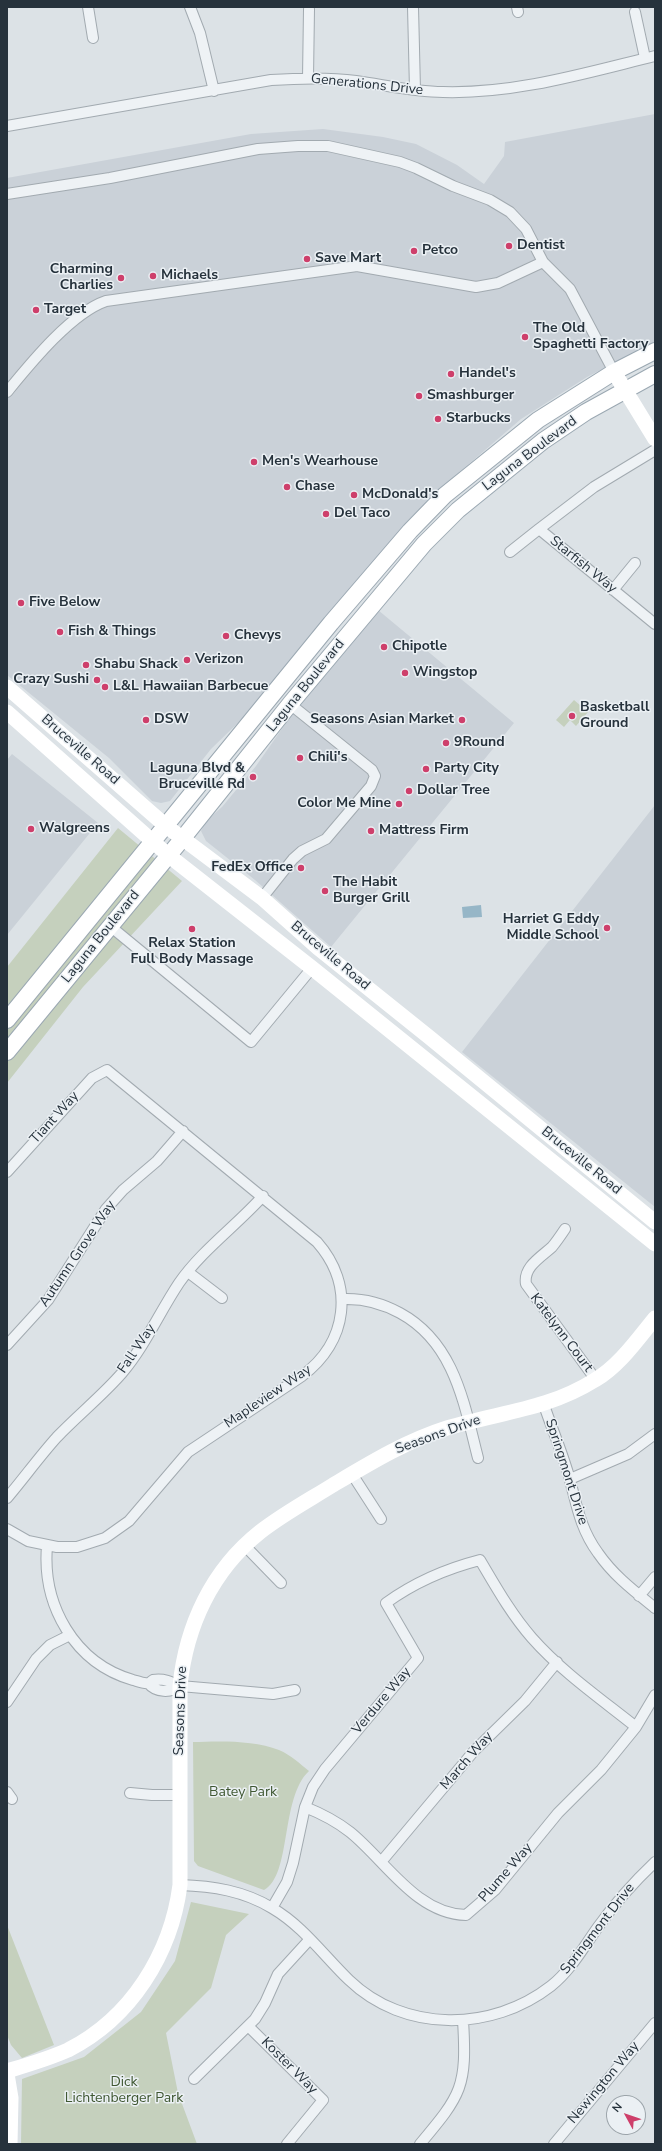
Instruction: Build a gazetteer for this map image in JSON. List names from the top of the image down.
{
  "streets": {
    "main road": ["Laguna Boulevard", "Bruceville Road", "Seasons Drive"],
    "street": [
      "Generations Drive",
      "Starfish Way",
      "Tiant Way",
      "Autumn Grove Way",
      "Katelynn Court",
      "Fall Way",
      "Mapleview Way",
      "Springmont Drive",
      "Verdure Way",
      "March Way",
      "Plume Way",
      "Koster Way",
      "Newington Way"
    ]
  },
  "crossings": [
    ["Laguna Boulevard", "Bruceville Road"],
    ["Tiant Way", "Mapleview Way"],
    ["Autumn Grove Way", "Mapleview Way"],
    ["Katelynn Court", "Seasons Drive"],
    ["Fall Way", "Mapleview Way"],
    ["Seasons Drive", "Springmont Drive"],
    ["Springmont Drive", "Verdure Way"],
    ["Verdure Way", "March Way"],
    ["Verdure Way", "Plume Way"],
    ["March Way", "Plume Way"]
  ],
  "parks": ["Batey Park", "Dick Lichtenberger Park"],
  "places": [
    "Dentist",
    "Petco",
    "Save Mart",
    "Michaels",
    "Charming Charlies",
    "Target",
    "The Old Spaghetti Factory",
    "Handel's",
    "Smashburger",
    "Starbucks",
    "Men's Wearhouse",
    "Chase",
    "McDonald's",
    "Del Taco",
    "Five Below",
    "Fish & Things",
    "Chevys",
    "Chipotle",
    "Verizon",
    "Shabu Shack",
    "Wingstop",
    "Crazy Sushi",
    "L&L Hawaiian Barbecue",
    "Basketball Ground",
    "DSW",
    "Seasons Asian Market",
    "9Round",
    "Chili's",
    "Party City",
    "Laguna Blvd & Bruceville Rd",
    "Dollar Tree",
    "Color Me Mine",
    "Walgreens",
    "Mattress Firm",
    "FedEx Office",
    "The Habit Burger Grill",
    "Harriet G Eddy Middle School",
    "Relax Station Full Body Massage"
  ],
  "north": "top left"
}
